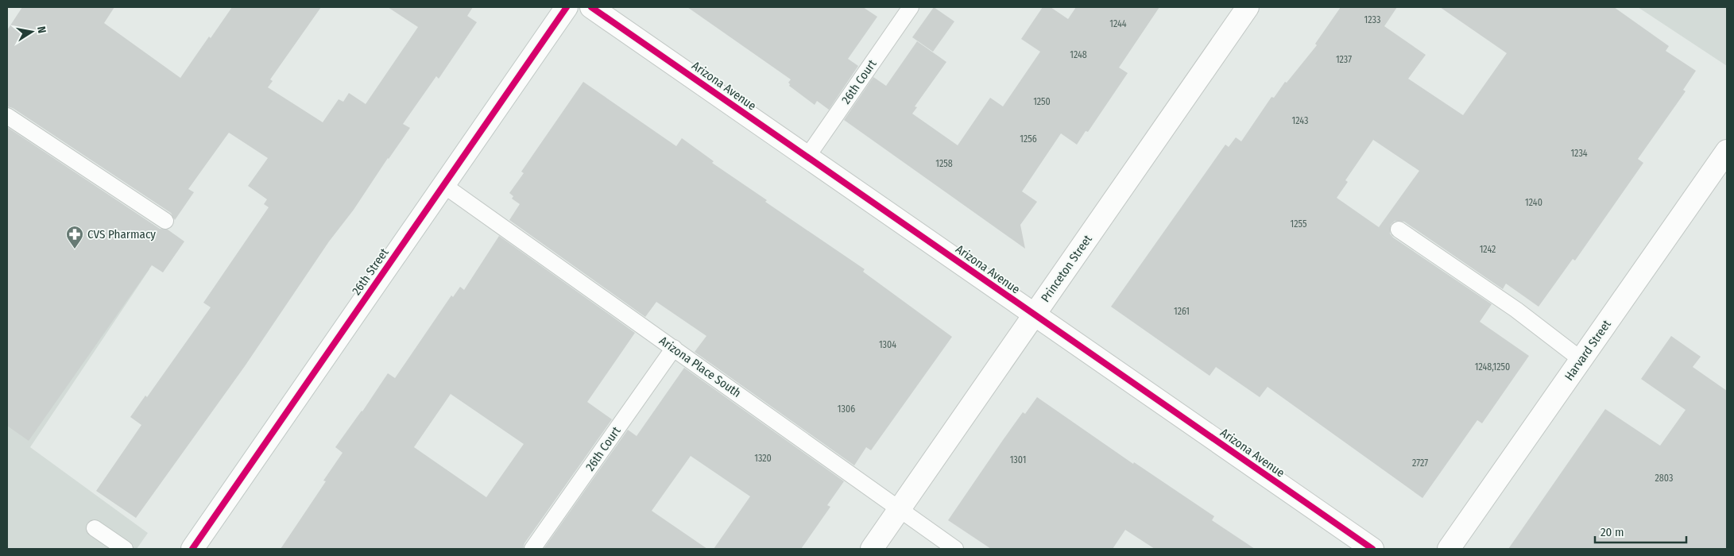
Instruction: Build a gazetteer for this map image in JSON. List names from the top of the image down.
{
  "streets": {
    "street": [
      "Arizona Avenue",
      "Princeton Street",
      "26th Street",
      "Harvard Street"
    ],
    "lane": ["26th Court", "Arizona Place South"]
  },
  "crossings": [
    ["26th Court", "Arizona Avenue"],
    ["26th Court", "Arizona Place South"],
    ["Arizona Avenue", "Princeton Street"],
    ["Princeton Street", "Arizona Place South"],
    ["26th Street", "Arizona Place South"]
  ],
  "places": {
    "pharmacy": ["CVS Pharmacy"]
  },
  "house_numbers": [
    "1233",
    "1244",
    "1248",
    "1237",
    "1250",
    "1243",
    "1256",
    "1234",
    "1258",
    "1240",
    "1255",
    "1242",
    "1261",
    "1304",
    "1248,1250",
    "1306",
    "1320",
    "1301",
    "2727",
    "2803"
  ],
  "scale_bar": "20 m",
  "north": "right"
}
